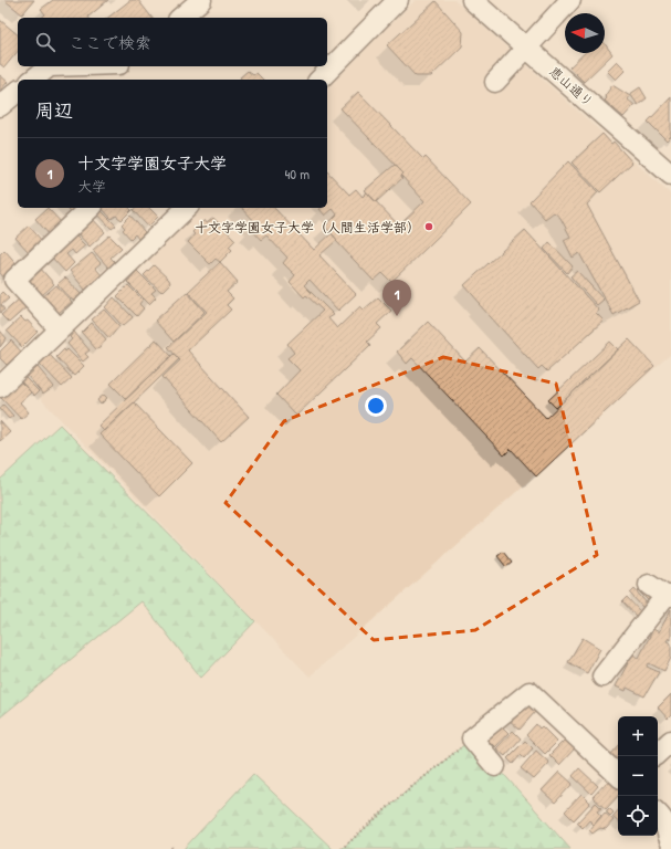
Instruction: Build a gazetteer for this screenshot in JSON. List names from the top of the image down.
{
  "streets": {
    "street": ["恵山通り"]
  },
  "places": ["十文字学園女子大学（人間生活学部）"],
  "north": "left",
  "page": {
    "search": "ここで検索",
    "heading": "周辺",
    "list": [
      {
        "mark": "1",
        "name": "十文字学園女子大学",
        "note": "大学",
        "value": "40 m"
      }
    ],
    "pins": "1",
    "map_buttons": ["+", "−"]
  }
}
